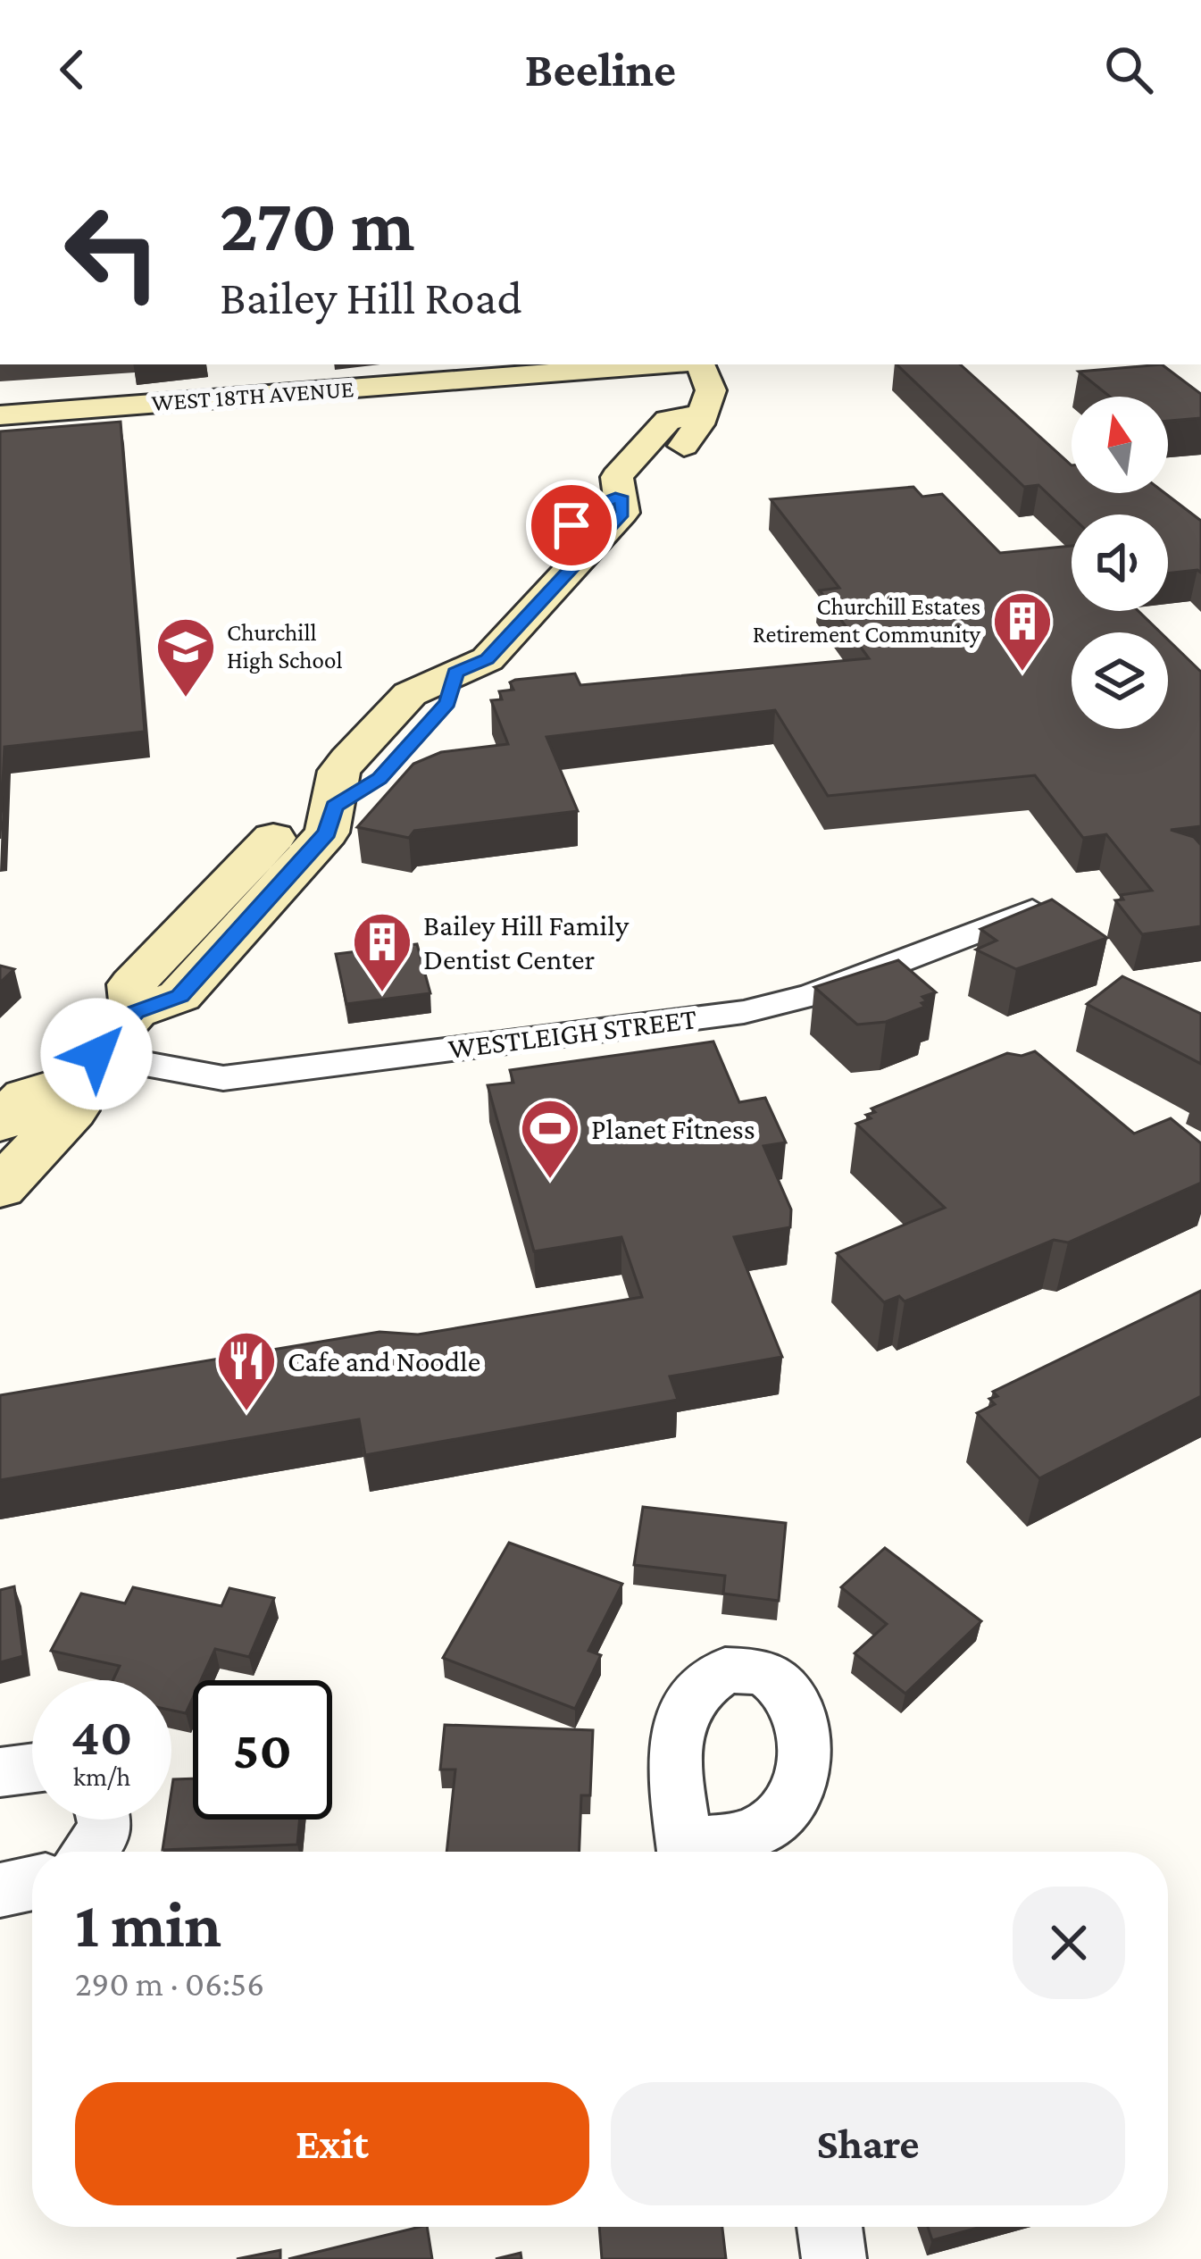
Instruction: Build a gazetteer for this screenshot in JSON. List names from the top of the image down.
{
  "streets": {
    "main road": ["WEST 18TH AVENUE"],
    "street": ["WESTLEIGH STREET"]
  },
  "places": {
    "building": ["Churchill Estates Retirement Community", "Bailey Hill Family Dentist Center"],
    "school or university": ["Churchill High School"],
    "sports": ["Planet Fitness"],
    "restaurant": ["Cafe and Noodle"]
  },
  "north": "top",
  "page": {
    "header": "Beeline",
    "turn": ["270 m", "Bailey Hill Road"],
    "speed": "40 km/h",
    "limit": "50",
    "heading": ["1 min", "290 m · 06:56"],
    "buttons": ["Exit", "Share"]
  }
}
